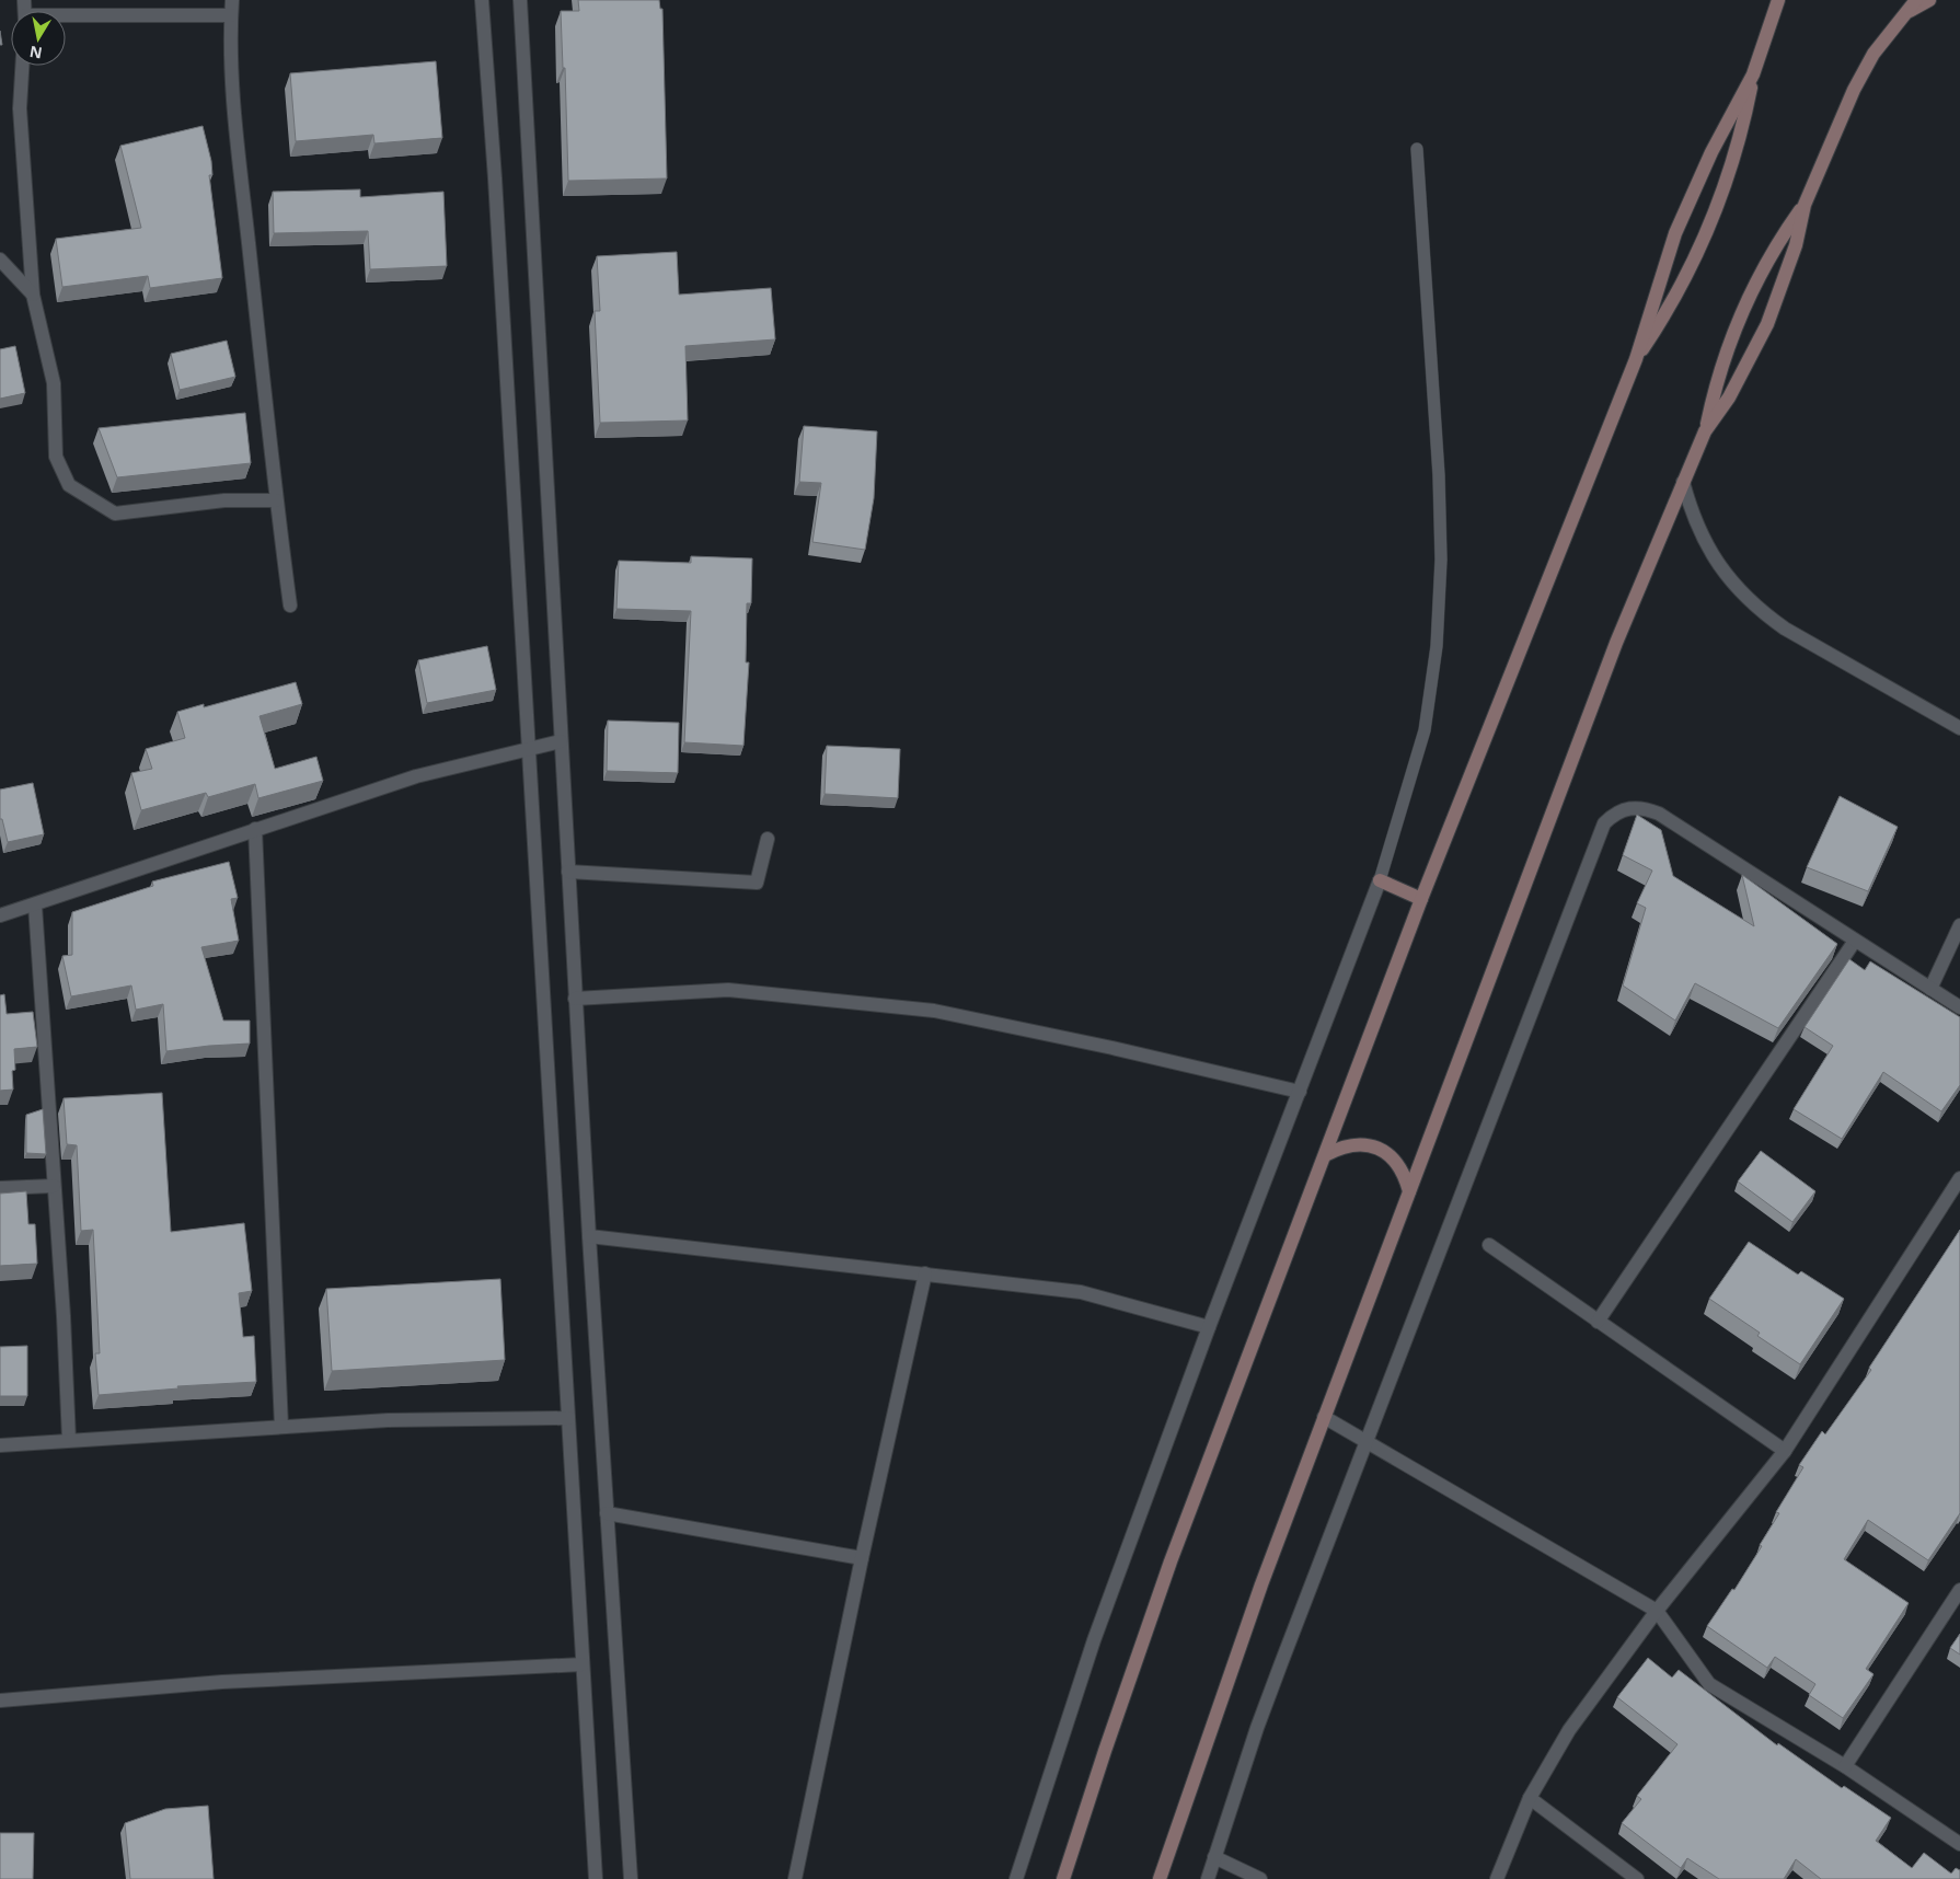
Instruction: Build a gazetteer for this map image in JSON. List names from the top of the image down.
{
  "north": "bottom"
}
